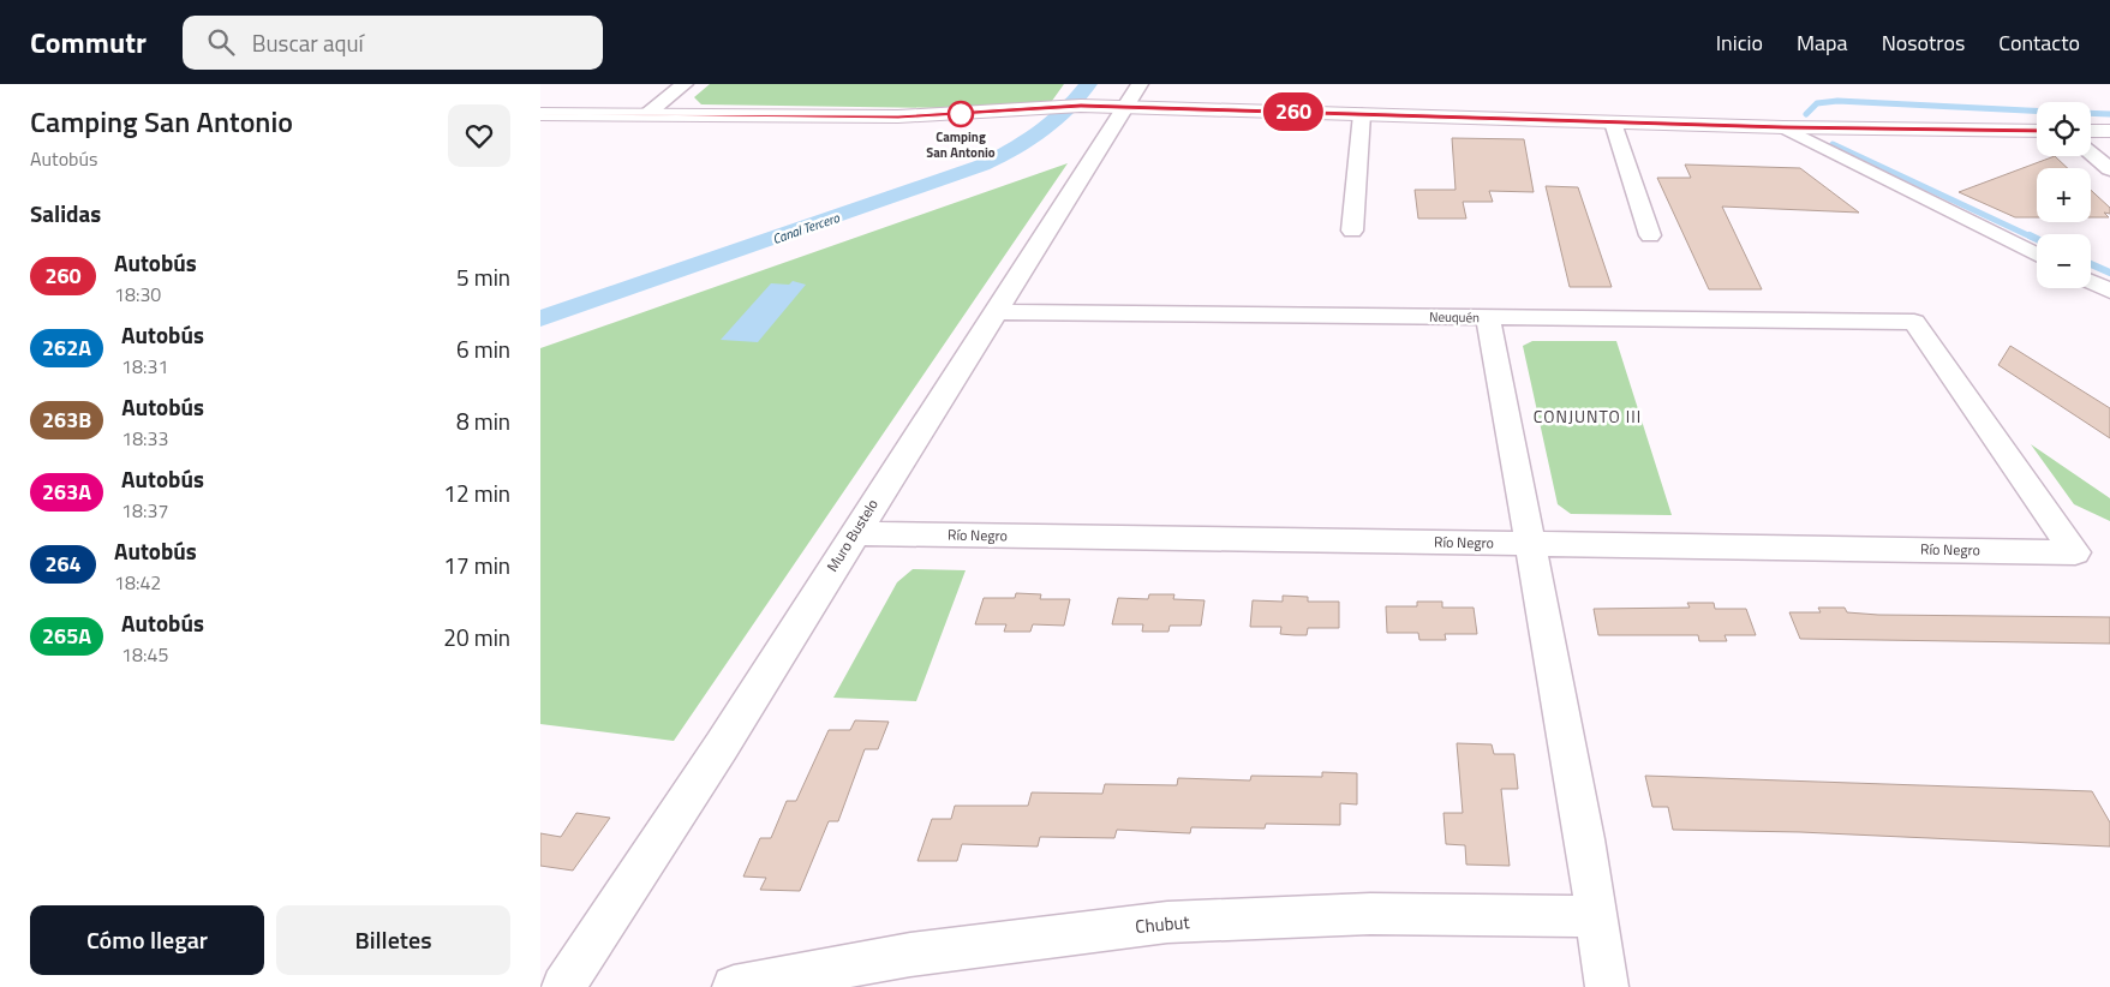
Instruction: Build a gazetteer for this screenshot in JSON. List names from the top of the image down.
{
  "streets": {
    "street": [
      "Neuquén",
      "Muro Bustelo",
      "Río Negro",
      "Chubut"
    ]
  },
  "crossings": [
    ["Neuquén", "Muro Bustelo"],
    ["Neuquén", "Río Negro"],
    ["Muro Bustelo", "Río Negro"]
  ],
  "districts": ["CONJUNTO III"],
  "water": ["Canal Tercero"],
  "places": ["Camping San Antonio"],
  "lines": ["bus line 260"],
  "page": {
    "header": "Commutr",
    "search": "Buscar aquí",
    "nav": [
      "Inicio",
      "Mapa",
      "Nosotros",
      "Contacto"
    ],
    "heading": [
      ["Camping San Antonio", "Autobús"],
      "Salidas"
    ],
    "on_map": "260",
    "map_buttons": ["+", "−"],
    "list": [
      {
        "mark": "260",
        "name": "Autobús",
        "note": "18:30",
        "value": "5 min"
      },
      {
        "mark": "262A",
        "name": "Autobús",
        "note": "18:31",
        "value": "6 min"
      },
      {
        "mark": "263B",
        "name": "Autobús",
        "note": "18:33",
        "value": "8 min"
      },
      {
        "mark": "263A",
        "name": "Autobús",
        "note": "18:37",
        "value": "12 min"
      },
      {
        "mark": "264",
        "name": "Autobús",
        "note": "18:42",
        "value": "17 min"
      },
      {
        "mark": "265A",
        "name": "Autobús",
        "note": "18:45",
        "value": "20 min"
      }
    ],
    "buttons": ["Cómo llegar", "Billetes"]
  }
}
